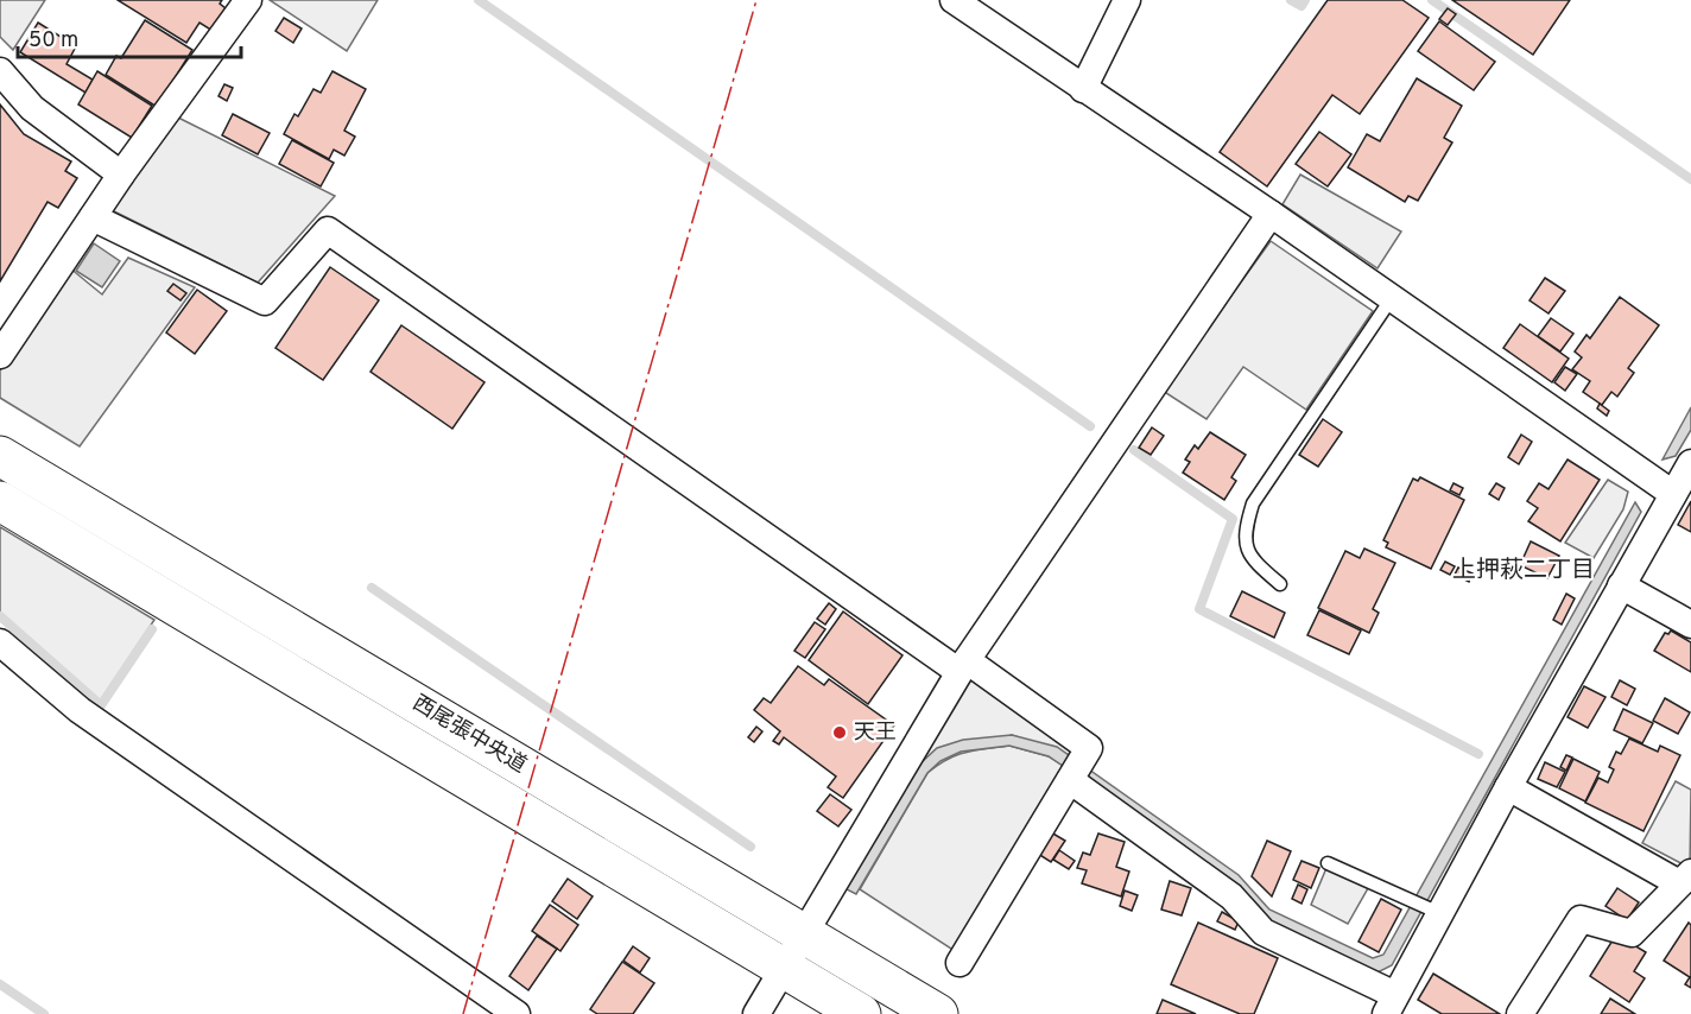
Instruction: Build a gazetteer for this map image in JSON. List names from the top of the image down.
{
  "streets": {
    "main road": ["西尾張中央道"]
  },
  "districts": ["上押萩二丁目"],
  "places": ["天王"],
  "scale_bar": "50 m"
}
